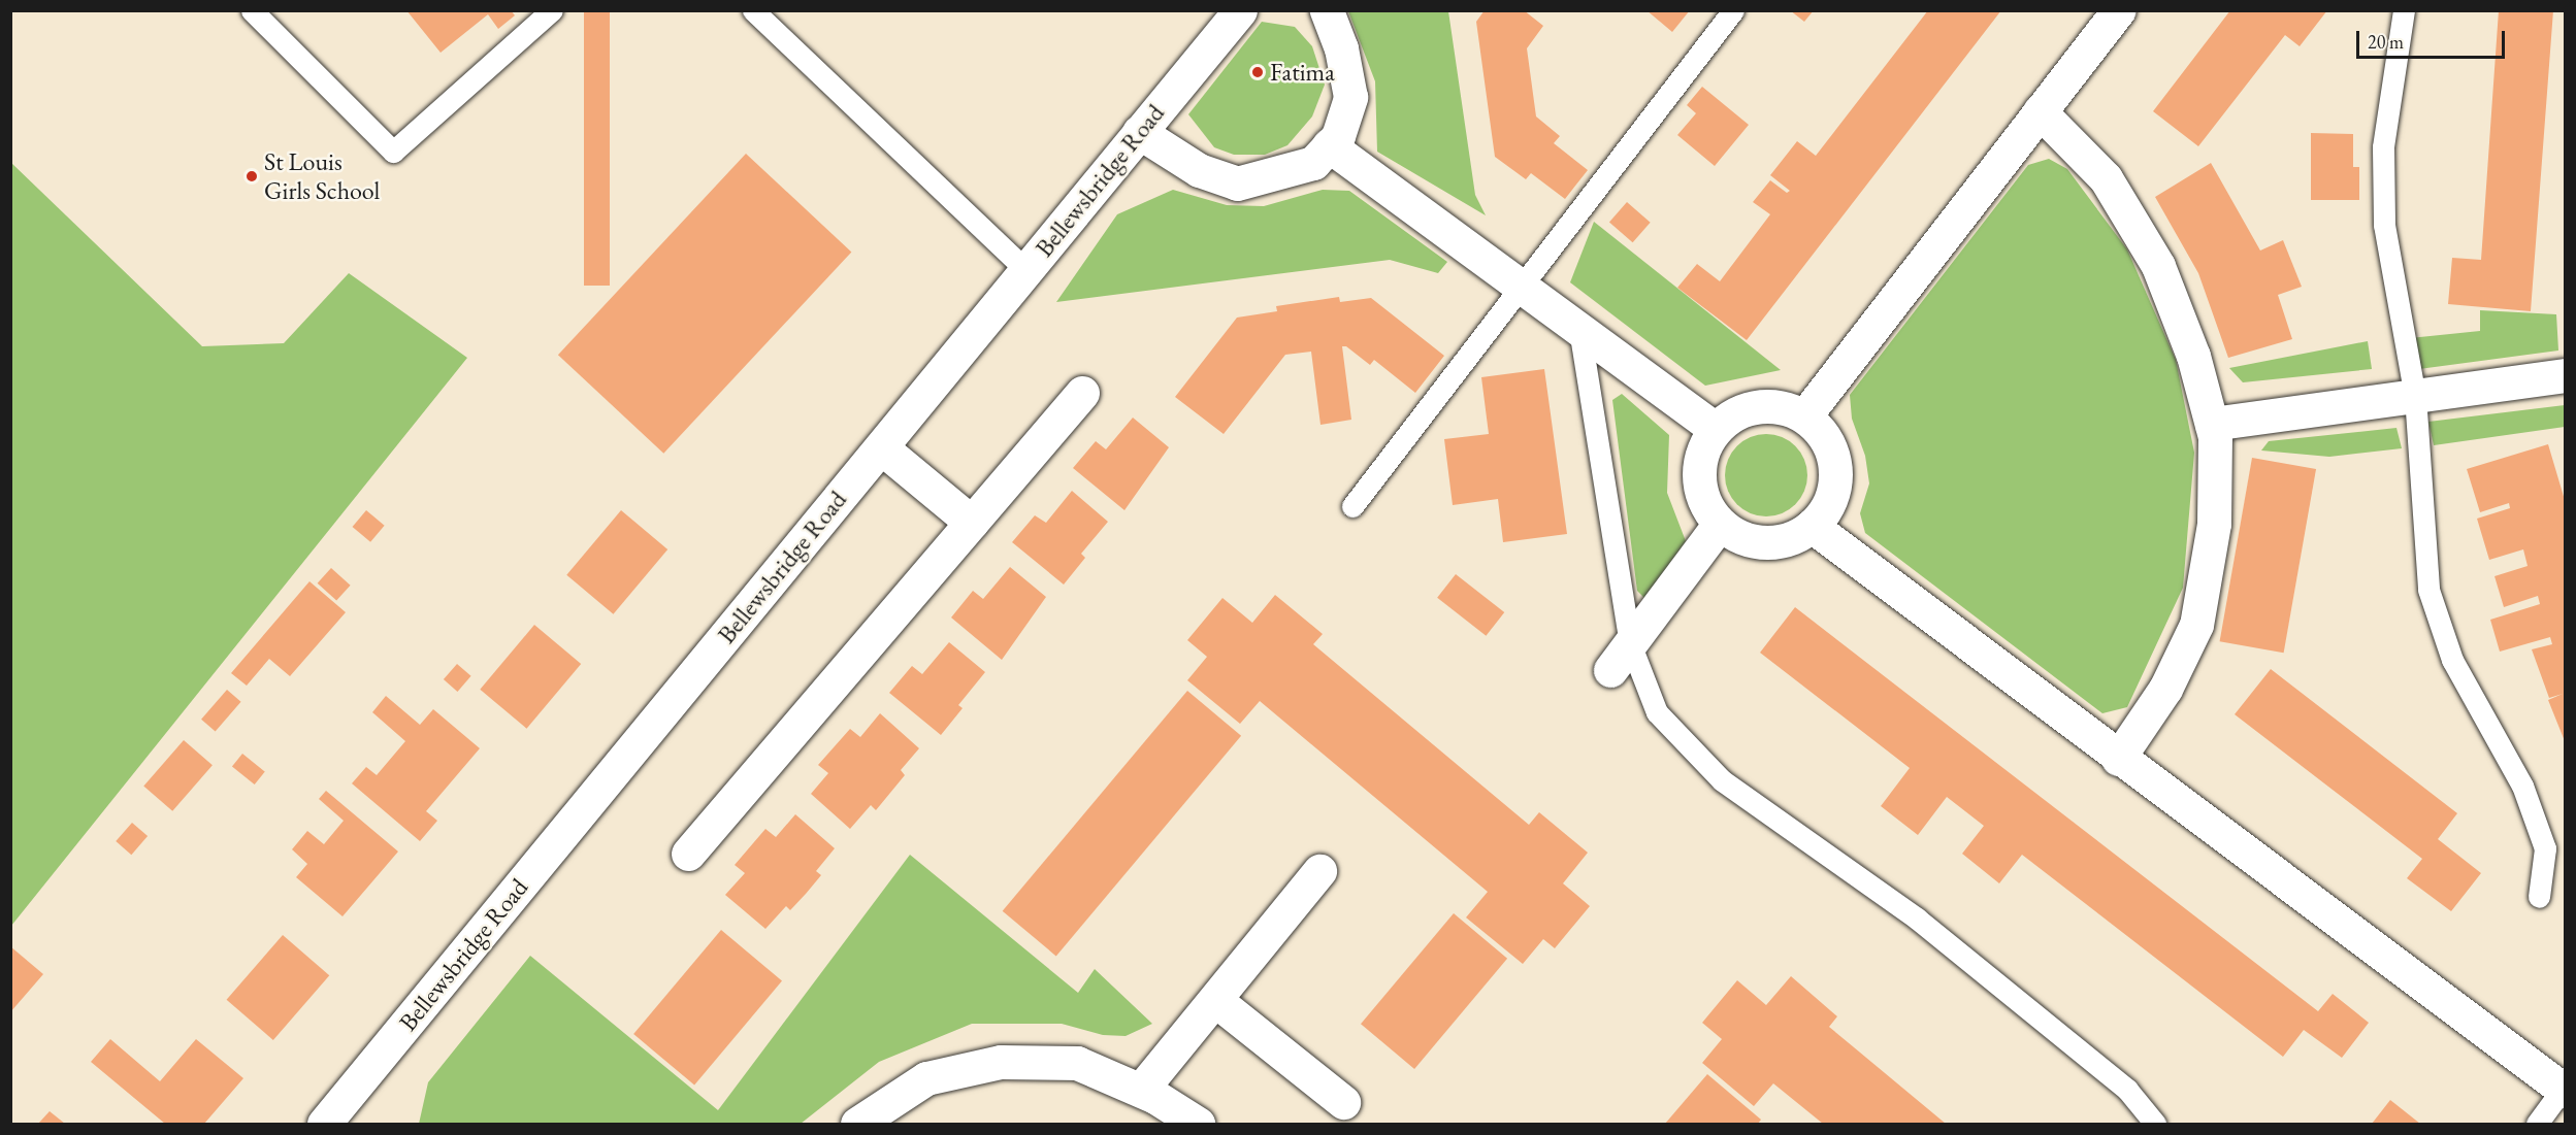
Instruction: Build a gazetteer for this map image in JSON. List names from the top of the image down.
{
  "streets": {
    "street": ["Bellewsbridge Road"]
  },
  "places": ["Fatima", "St Louis Girls School"],
  "scale_bar": "20 m"
}
